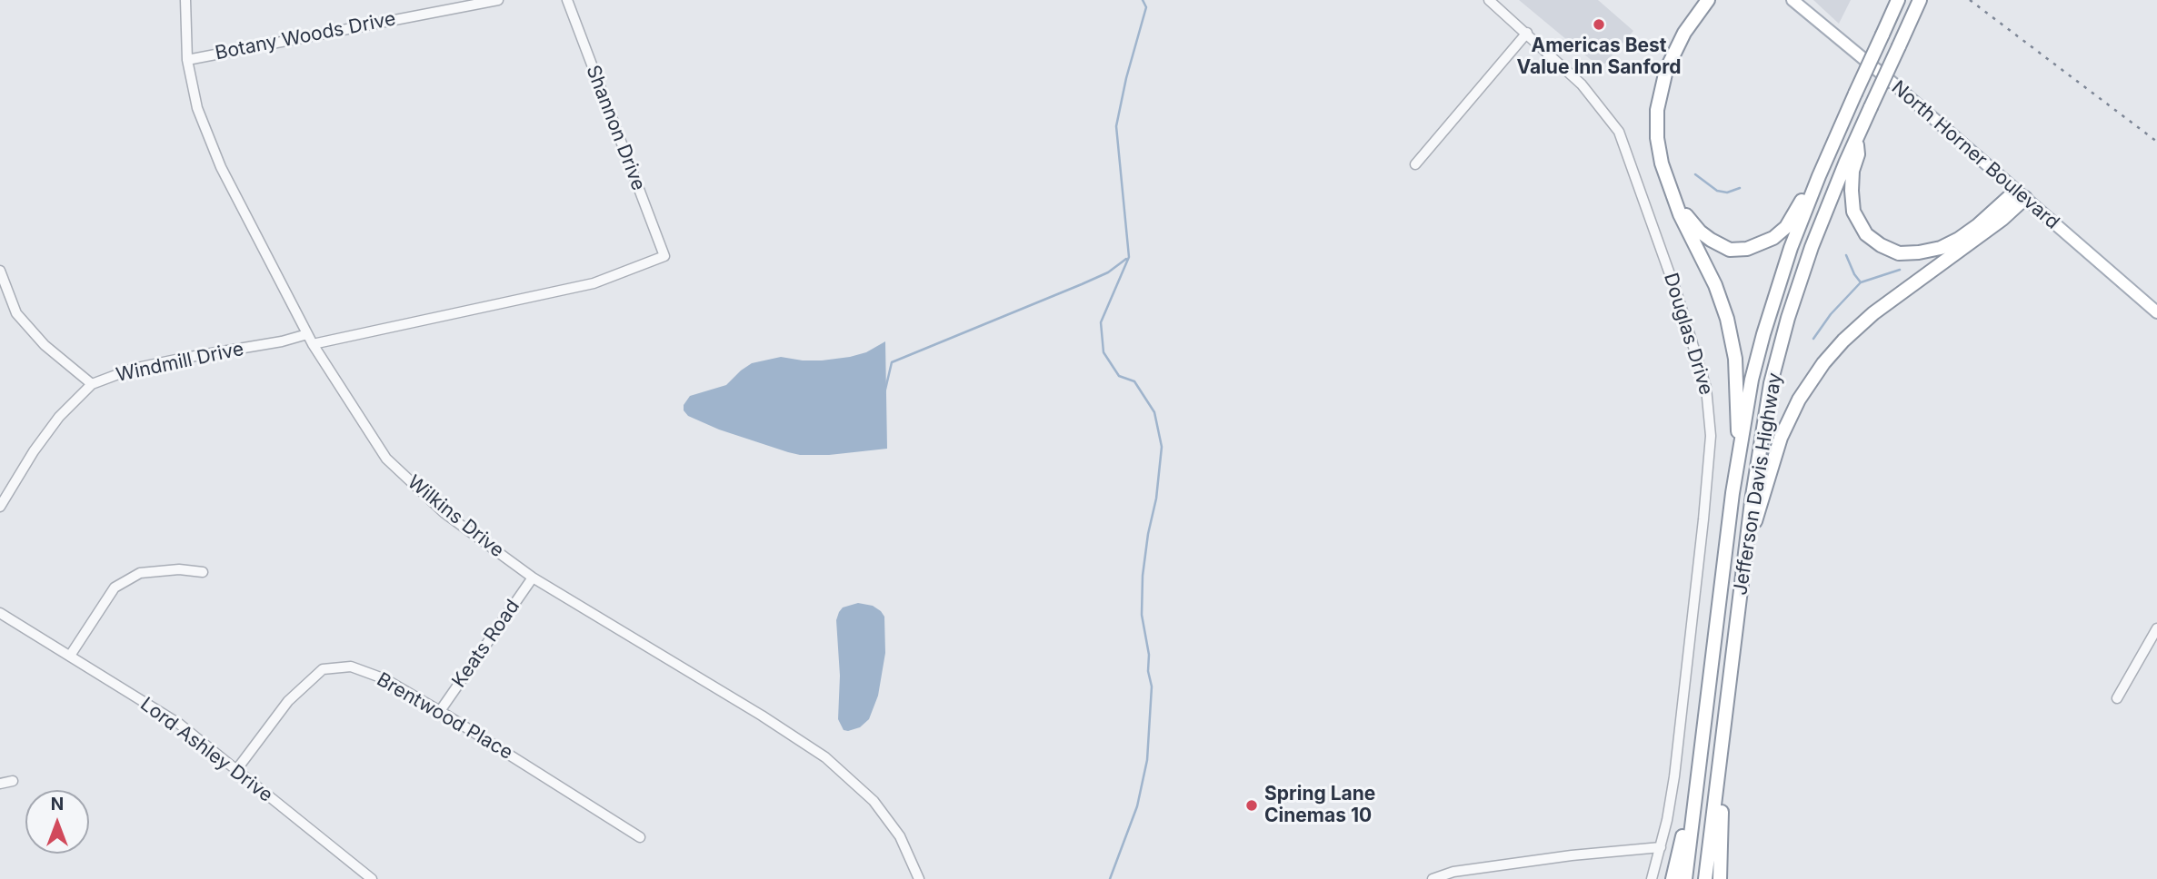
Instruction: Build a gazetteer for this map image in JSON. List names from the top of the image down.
{
  "streets": {
    "highway": ["Jefferson Davis Highway"],
    "main road": ["North Horner Boulevard"],
    "street": [
      "Botany Woods Drive",
      "Shannon Drive",
      "Douglas Drive",
      "Windmill Drive",
      "Wilkins Drive",
      "Keats Road",
      "Brentwood Place",
      "Lord Ashley Drive"
    ]
  },
  "crossings": [
    ["Botany Woods Drive", "Wilkins Drive"],
    ["Shannon Drive", "Wilkins Drive"],
    ["Windmill Drive", "Wilkins Drive"],
    ["Wilkins Drive", "Keats Road"],
    ["Keats Road", "Brentwood Place"],
    ["Brentwood Place", "Lord Ashley Drive"]
  ],
  "places": ["Americas Best Value Inn Sanford", "Spring Lane Cinemas 10"],
  "north": "top"
}
